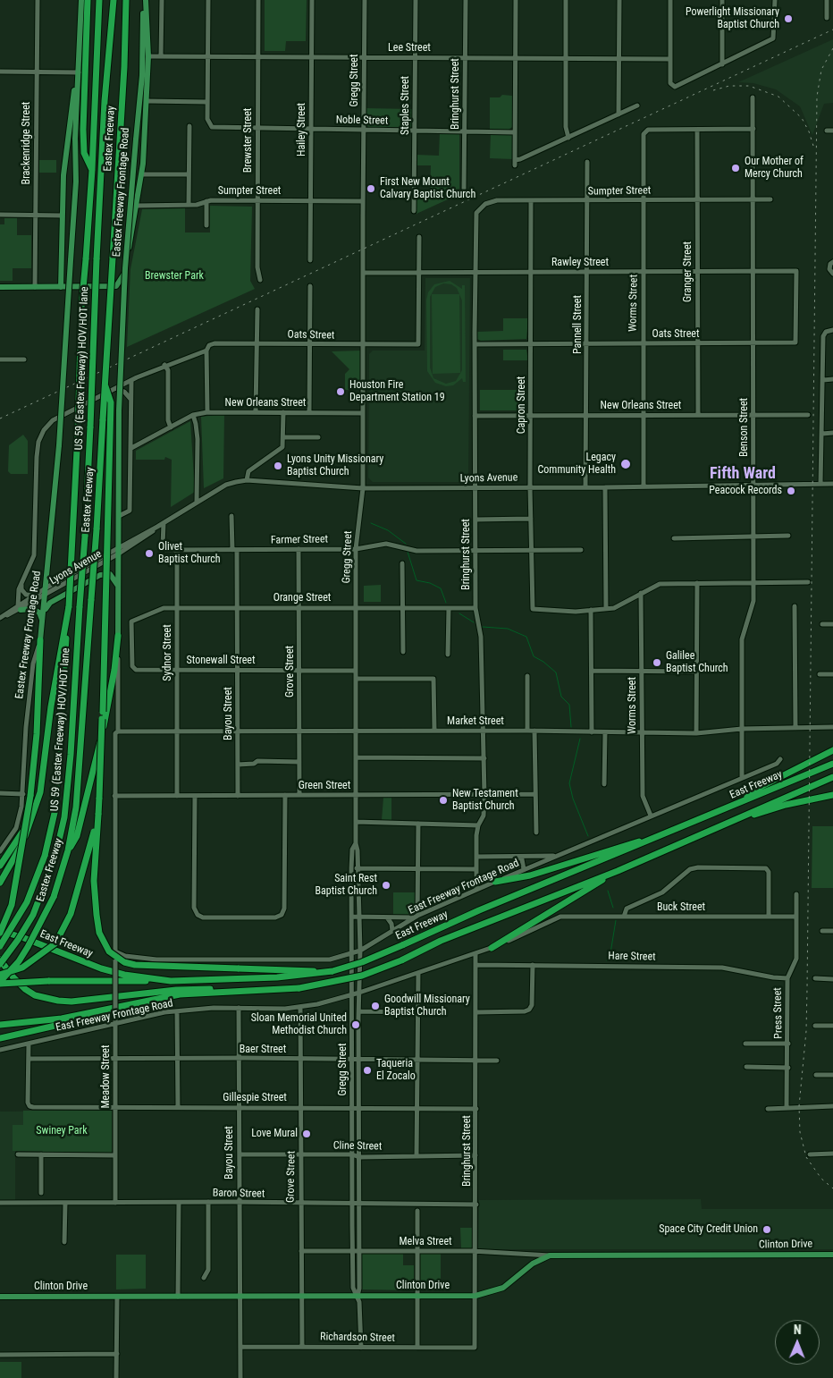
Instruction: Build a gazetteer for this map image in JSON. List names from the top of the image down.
{
  "streets": {
    "highway": ["Eastex Freeway", "US 59 (Eastex Freeway) HOV/HOT lane", "East Freeway"],
    "main road": ["Eastex Freeway Frontage Road", "Clinton Drive"],
    "street": [
      "Lee Street",
      "Gregg Street",
      "Bringhurst Street",
      "Staples Street",
      "Noble Street",
      "Hailey Street",
      "Brewster Street",
      "Brackenridge Street",
      "Sumpter Street",
      "Rawley Street",
      "Granger Street",
      "Worms Street",
      "Pannell Street",
      "Oats Street",
      "New Orleans Street",
      "Capron Street",
      "Benson Street",
      "Lyons Avenue",
      "Farmer Street",
      "Orange Street",
      "Sydnor Street",
      "Stonewall Street",
      "Grove Street",
      "Bayou Street",
      "Market Street",
      "Green Street",
      "East Freeway Frontage Road",
      "Buck Street",
      "Hare Street",
      "Press Street",
      "Baer Street",
      "Meadow Street",
      "Gillespie Street",
      "Cline Street",
      "Baron Street",
      "Melva Street",
      "Richardson Street"
    ]
  },
  "crossings": [
    ["Lee Street", "Gregg Street"],
    ["Lee Street", "Bringhurst Street"],
    ["Lee Street", "Staples Street"],
    ["Lee Street", "Hailey Street"],
    ["Lee Street", "Brewster Street"],
    ["Gregg Street", "Noble Street"],
    ["Gregg Street", "Sumpter Street"],
    ["Gregg Street", "Rawley Street"],
    ["Gregg Street", "Oats Street"],
    ["Gregg Street", "New Orleans Street"],
    ["Gregg Street", "Lyons Avenue"],
    ["Gregg Street", "Farmer Street"],
    ["Gregg Street", "Orange Street"],
    ["Gregg Street", "Stonewall Street"],
    ["Gregg Street", "Market Street"],
    ["Gregg Street", "Green Street"],
    ["Gregg Street", "East Freeway Frontage Road"],
    ["Gregg Street", "Baer Street"],
    ["Gregg Street", "Gillespie Street"],
    ["Gregg Street", "Cline Street"],
    ["Gregg Street", "Baron Street"],
    ["Gregg Street", "Melva Street"],
    ["Gregg Street", "Clinton Drive"],
    ["Gregg Street", "Richardson Street"],
    ["Bringhurst Street", "Noble Street"],
    ["Bringhurst Street", "Sumpter Street"],
    ["Bringhurst Street", "Rawley Street"],
    ["Bringhurst Street", "Oats Street"],
    ["Bringhurst Street", "New Orleans Street"],
    ["Bringhurst Street", "Lyons Avenue"],
    ["Bringhurst Street", "Farmer Street"],
    ["Bringhurst Street", "Orange Street"],
    ["Bringhurst Street", "Market Street"],
    ["Bringhurst Street", "Green Street"],
    ["Bringhurst Street", "East Freeway Frontage Road"],
    ["Bringhurst Street", "Hare Street"],
    ["Bringhurst Street", "Baer Street"],
    ["Bringhurst Street", "Gillespie Street"],
    ["Bringhurst Street", "Cline Street"],
    ["Bringhurst Street", "Baron Street"],
    ["Bringhurst Street", "Melva Street"],
    ["Bringhurst Street", "Clinton Drive"],
    ["Bringhurst Street", "Richardson Street"],
    ["Staples Street", "Noble Street"],
    ["Noble Street", "Hailey Street"],
    ["Noble Street", "Brewster Street"],
    ["Hailey Street", "Sumpter Street"],
    ["Brewster Street", "Sumpter Street"],
    ["Sumpter Street", "Granger Street"],
    ["Sumpter Street", "Worms Street"],
    ["Sumpter Street", "Pannell Street"],
    ["Sumpter Street", "Capron Street"],
    ["Sumpter Street", "Benson Street"],
    ["Eastex Freeway Frontage Road", "Oats Street"],
    ["Eastex Freeway Frontage Road", "Lyons Avenue"],
    ["Eastex Freeway Frontage Road", "Market Street"],
    ["Eastex Freeway Frontage Road", "Green Street"],
    ["Eastex Freeway Frontage Road", "East Freeway Frontage Road"],
    ["Eastex Freeway Frontage Road", "Meadow Street"],
    ["Rawley Street", "Granger Street"],
    ["Rawley Street", "Worms Street"],
    ["Rawley Street", "Pannell Street"],
    ["Rawley Street", "Oats Street"],
    ["Rawley Street", "Capron Street"],
    ["Rawley Street", "Benson Street"],
    ["Granger Street", "Worms Street"],
    ["Granger Street", "Oats Street"],
    ["Granger Street", "New Orleans Street"],
    ["Worms Street", "Oats Street"],
    ["Worms Street", "New Orleans Street"],
    ["Worms Street", "Lyons Avenue"],
    ["Worms Street", "Market Street"],
    ["Worms Street", "East Freeway Frontage Road"],
    ["Pannell Street", "Oats Street"],
    ["Pannell Street", "New Orleans Street"],
    ["Pannell Street", "Lyons Avenue"],
    ["Oats Street", "Capron Street"],
    ["Oats Street", "Benson Street"],
    ["New Orleans Street", "Capron Street"],
    ["New Orleans Street", "Benson Street"],
    ["Capron Street", "Lyons Avenue"],
    ["Capron Street", "Farmer Street"],
    ["Benson Street", "Lyons Avenue"],
    ["Benson Street", "Market Street"],
    ["Benson Street", "East Freeway Frontage Road"],
    ["Farmer Street", "Sydnor Street"],
    ["Farmer Street", "Grove Street"],
    ["Farmer Street", "Bayou Street"],
    ["Orange Street", "Sydnor Street"],
    ["Orange Street", "Stonewall Street"],
    ["Orange Street", "Grove Street"],
    ["Orange Street", "Bayou Street"],
    ["Sydnor Street", "Stonewall Street"],
    ["Sydnor Street", "Market Street"],
    ["Sydnor Street", "Green Street"],
    ["Stonewall Street", "Grove Street"],
    ["Stonewall Street", "Bayou Street"],
    ["Grove Street", "Market Street"],
    ["Grove Street", "Green Street"],
    ["Grove Street", "East Freeway Frontage Road"],
    ["Grove Street", "Baer Street"],
    ["Grove Street", "Gillespie Street"],
    ["Grove Street", "Cline Street"],
    ["Grove Street", "Baron Street"],
    ["Grove Street", "Melva Street"],
    ["Grove Street", "Clinton Drive"],
    ["Grove Street", "Richardson Street"],
    ["Bayou Street", "Market Street"],
    ["Bayou Street", "Green Street"],
    ["Bayou Street", "East Freeway Frontage Road"],
    ["Bayou Street", "Baer Street"],
    ["Bayou Street", "Gillespie Street"],
    ["Bayou Street", "Cline Street"],
    ["Bayou Street", "Baron Street"],
    ["Bayou Street", "Clinton Drive"],
    ["Bayou Street", "Richardson Street"],
    ["East Freeway Frontage Road", "Buck Street"],
    ["East Freeway Frontage Road", "Meadow Street"],
    ["Buck Street", "Press Street"],
    ["Hare Street", "Press Street"],
    ["Baer Street", "Meadow Street"],
    ["Baer Street", "Gillespie Street"],
    ["Meadow Street", "Gillespie Street"],
    ["Meadow Street", "Baron Street"],
    ["Melva Street", "Clinton Drive"]
  ],
  "districts": ["Fifth Ward"],
  "parks": ["Brewster Park", "Swiney Park"],
  "places": [
    "Powerlight Missionary Baptist Church",
    "Our Mother of Mercy Church",
    "First New Mount Calvary Baptist Church",
    "Houston Fire Department Station 19",
    "Legacy Community Health",
    "Lyons Unity Missionary Baptist Church",
    "Peacock Records",
    "Olivet Baptist Church",
    "Galilee Baptist Church",
    "New Testament Baptist Church",
    "Saint Rest Baptist Church",
    "Goodwill Missionary Baptist Church",
    "Sloan Memorial United Methodist Church",
    "Taqueria El Zocalo",
    "Love Mural",
    "Space City Credit Union"
  ],
  "north": "top"
}
